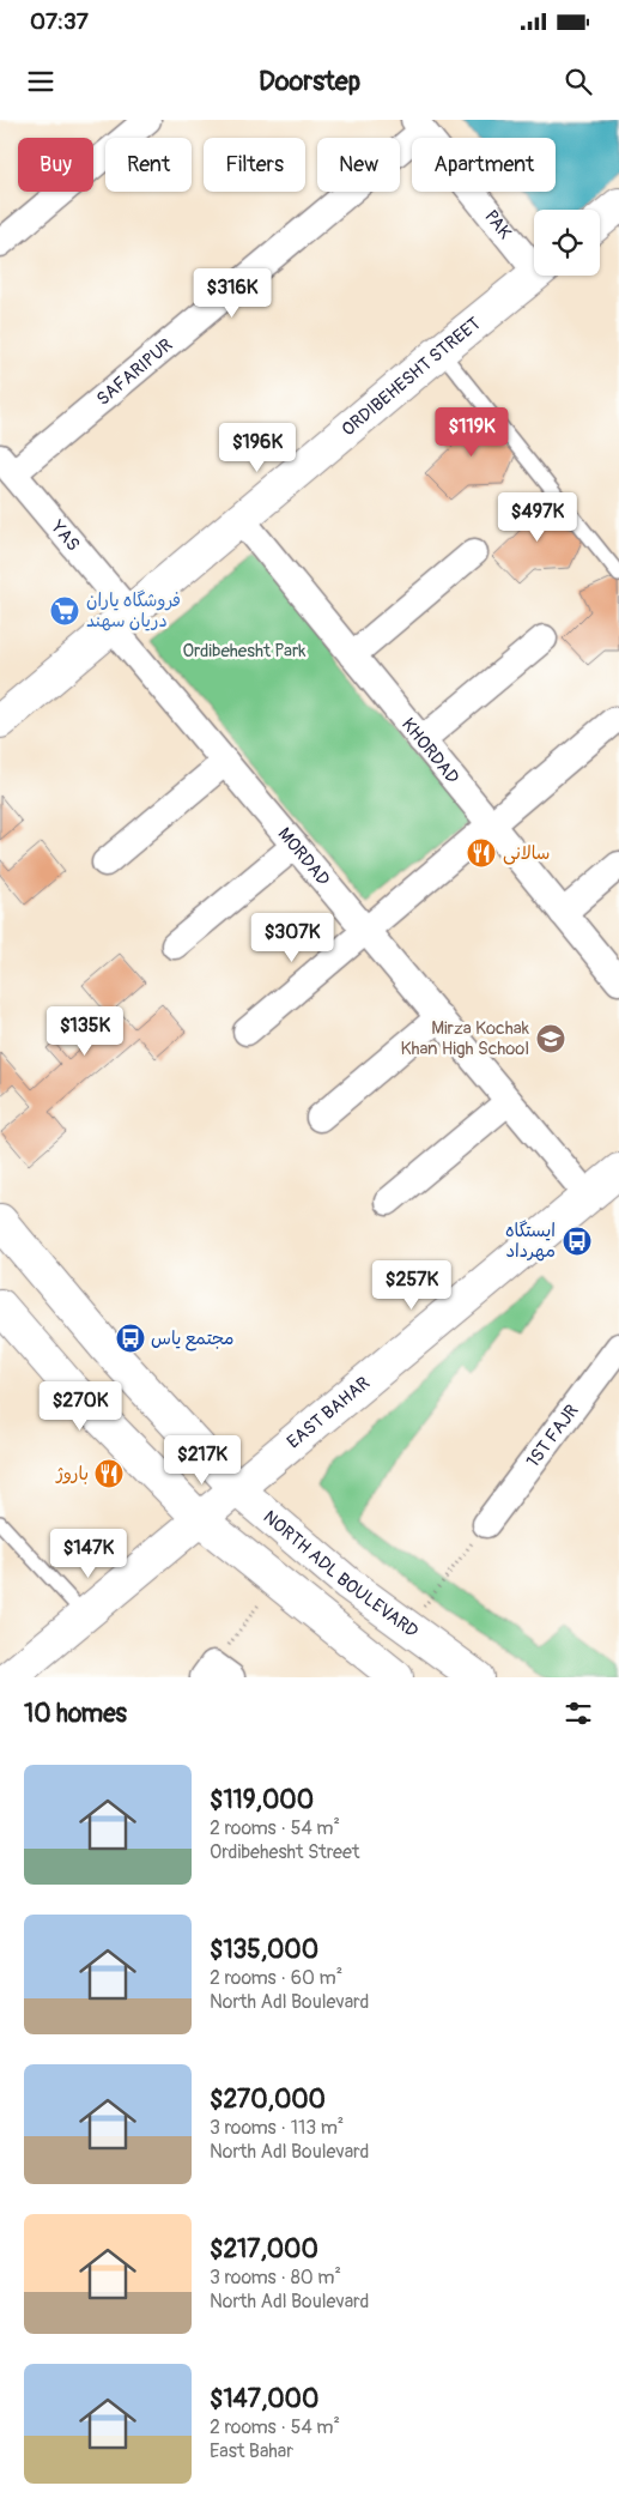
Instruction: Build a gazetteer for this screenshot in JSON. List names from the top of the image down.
{
  "streets": {
    "street": [
      "PAK",
      "SAFARIPUR",
      "ORDIBEHESHT STREET",
      "YAS",
      "KHORDAD",
      "MORDAD",
      "EAST BAHAR",
      "1ST FAJR",
      "NORTH ADL BOULEVARD"
    ]
  },
  "crossings": [
    ["PAK", "SAFARIPUR"],
    ["SAFARIPUR", "YAS"],
    ["ORDIBEHESHT STREET", "YAS"],
    ["ORDIBEHESHT STREET", "KHORDAD"],
    ["ORDIBEHESHT STREET", "MORDAD"],
    ["YAS", "MORDAD"],
    ["MORDAD", "EAST BAHAR"],
    ["EAST BAHAR", "NORTH ADL BOULEVARD"]
  ],
  "parks": ["Ordibehesht Park"],
  "places": {
    "supermarket": ["فروشگاه یاران دریان سهند"],
    "restaurant": ["سالانی", "باروژ"],
    "school or university": ["Mirza Kochak Khan High School"],
    "bus stop": ["ایستگاه مهرداد", "مجتمع یاس"]
  },
  "page": {
    "status": "07:37",
    "header": "Doorstep",
    "chip": [
      "Buy",
      "Rent",
      "Filters",
      "New",
      "Apartment"
    ],
    "price": [
      "$316K",
      "$119K",
      "$196K",
      "$497K",
      "$307K",
      "$135K",
      "$257K",
      "$270K",
      "$217K",
      "$147K"
    ],
    "heading": "10 homes",
    "list": [
      {
        "name": "$119,000",
        "note": "2 rooms · 54 m² · Ordibehesht Street"
      },
      {
        "name": "$135,000",
        "note": "2 rooms · 60 m² · North Adl Boulevard"
      },
      {
        "name": "$270,000",
        "note": "3 rooms · 113 m² · North Adl Boulevard"
      },
      {
        "name": "$217,000",
        "note": "3 rooms · 80 m² · North Adl Boulevard"
      },
      {
        "name": "$147,000",
        "note": "2 rooms · 54 m² · East Bahar"
      }
    ]
  }
}
